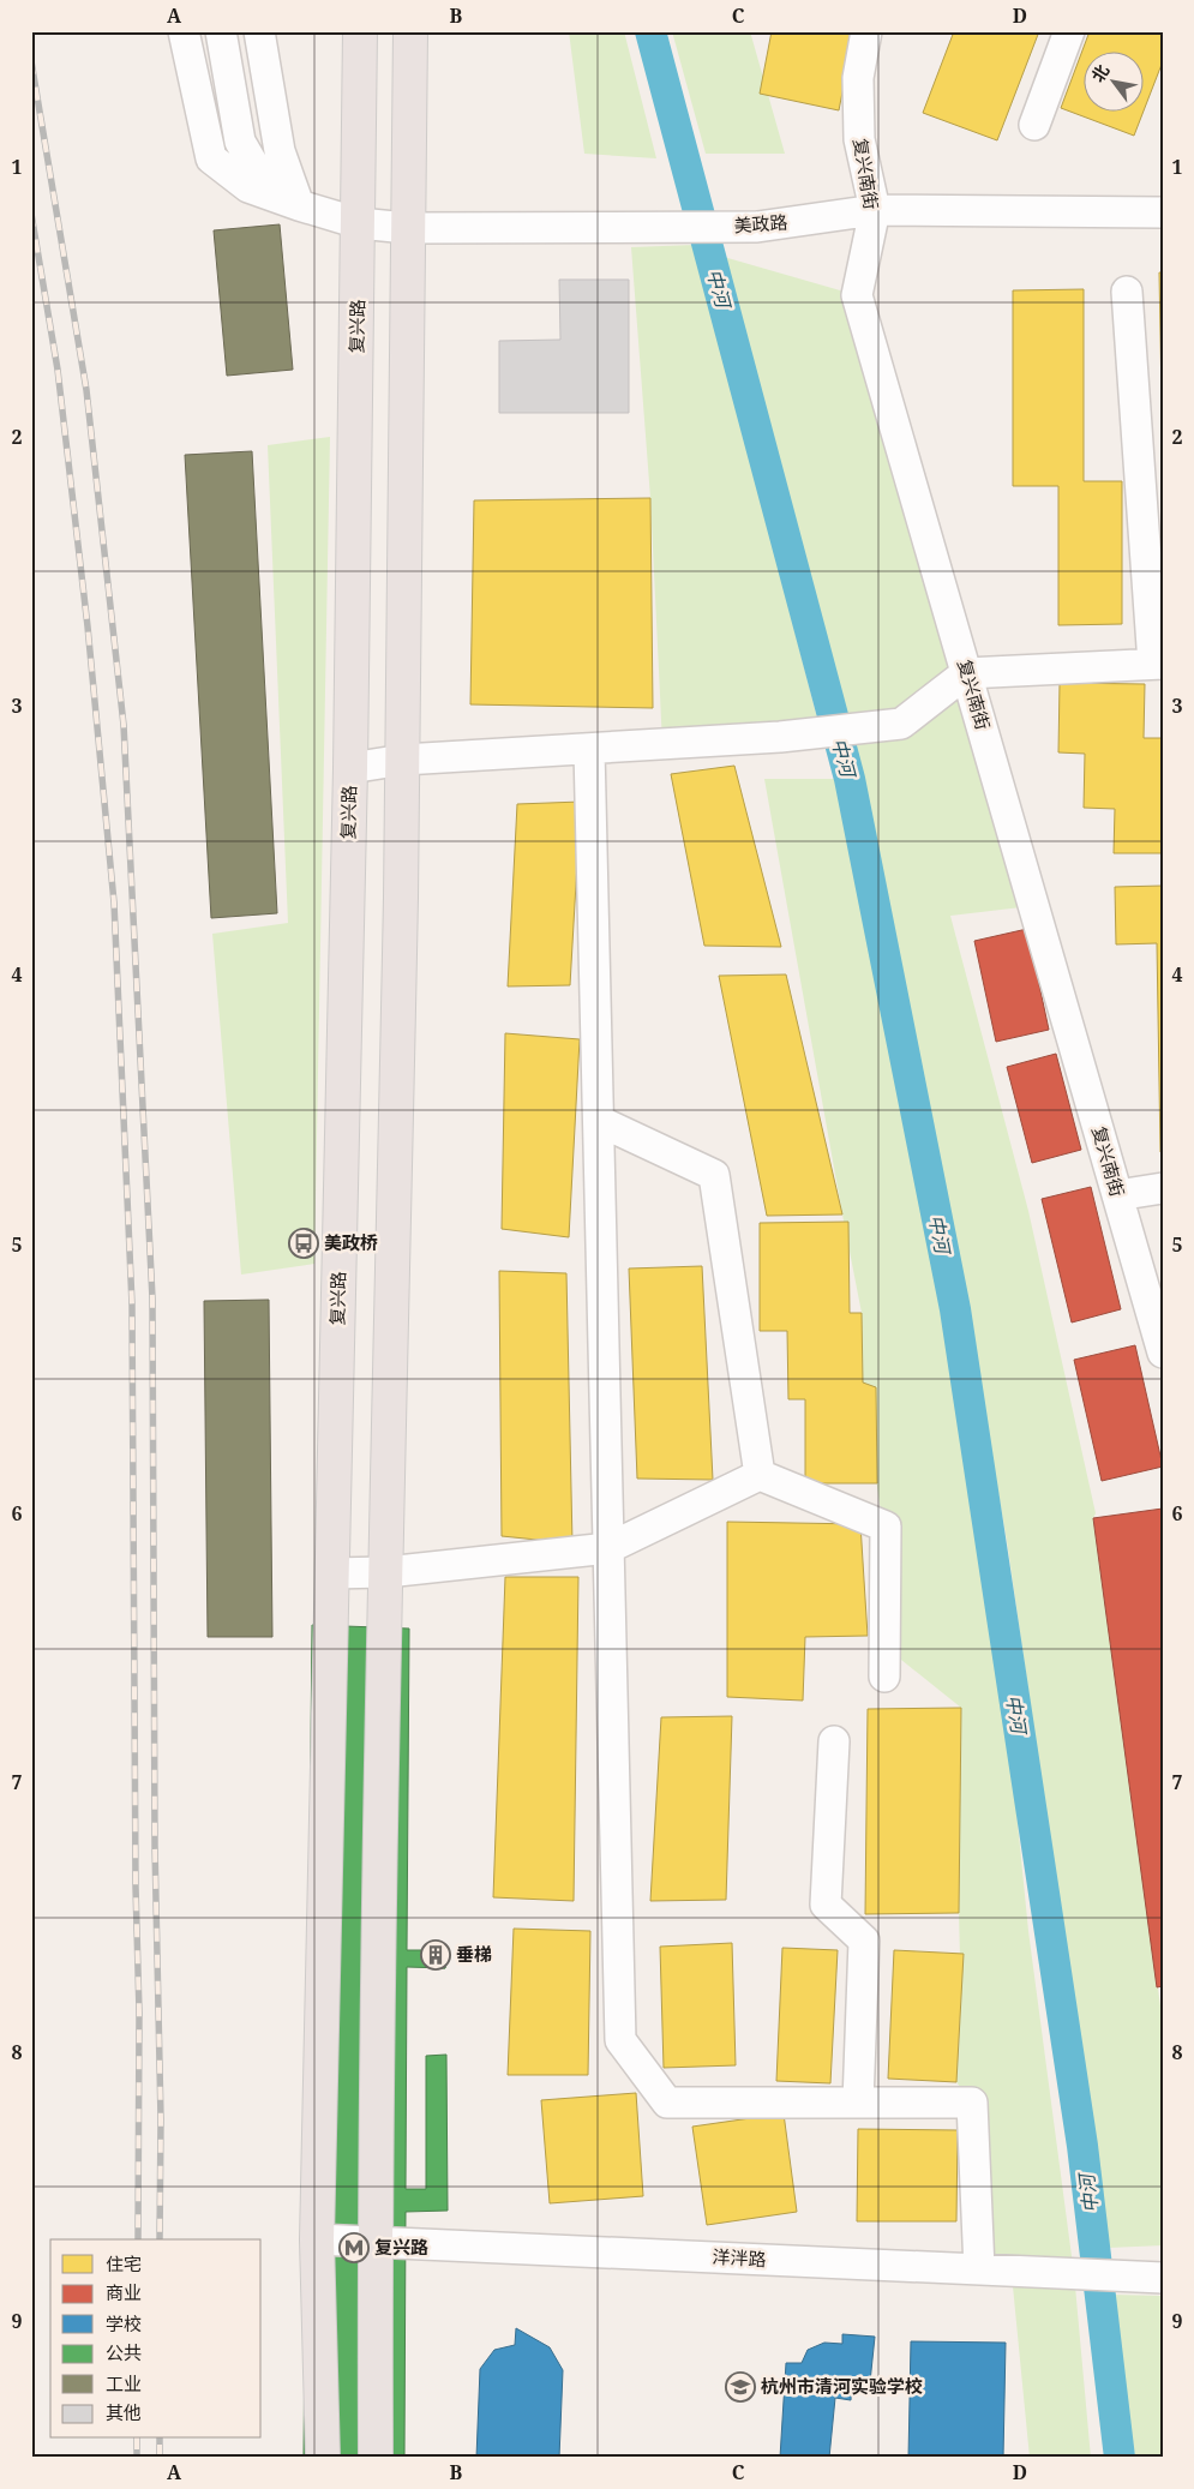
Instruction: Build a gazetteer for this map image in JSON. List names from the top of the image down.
{
  "streets": {
    "main road": ["复兴路"],
    "street": ["复兴南街", "美政路", "洋泮路"]
  },
  "crossings": [
    ["复兴南街", "美政路"],
    ["美政路", "复兴路"],
    ["复兴路", "洋泮路"]
  ],
  "water": ["中河"],
  "places": {
    "bus stop": ["美政桥"],
    "building": ["垂梯"],
    "metro station": ["复兴路"],
    "school or university": ["杭州市清河实验学校"]
  },
  "legend": [
    "住宅",
    "商业",
    "学校",
    "公共",
    "工业",
    "其他"
  ],
  "north": "top left",
  "grid": {
    "columns": [
      "A",
      "B",
      "C",
      "D"
    ],
    "rows": [
      "1",
      "2",
      "3",
      "4",
      "5",
      "6",
      "7",
      "8",
      "9"
    ]
  }
}
